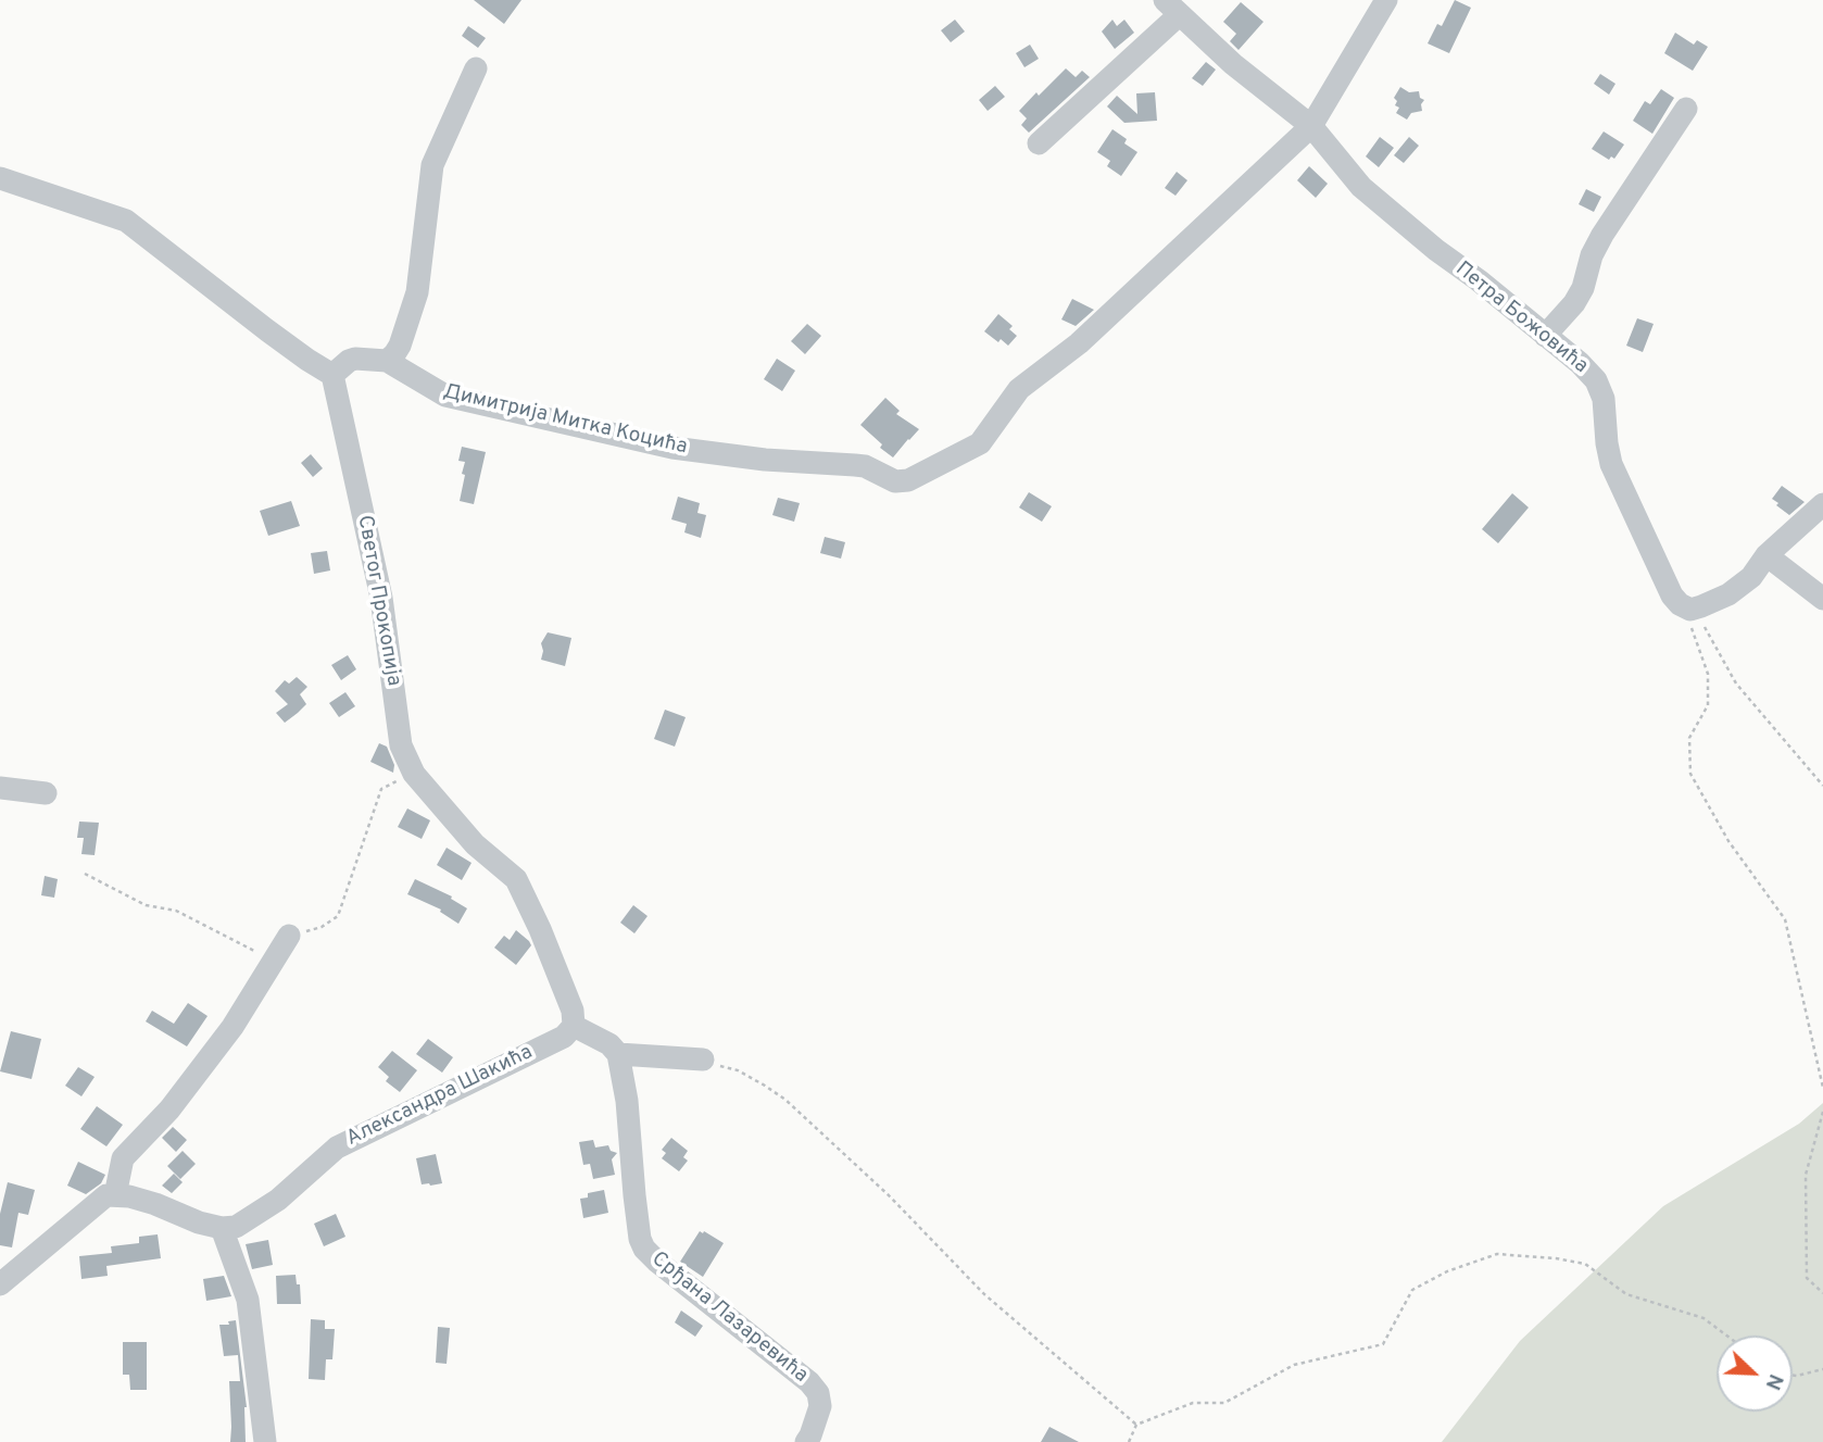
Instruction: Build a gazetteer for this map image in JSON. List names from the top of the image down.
{
  "streets": {
    "street": [
      "Петра Божовића",
      "Димитрија Митка Коцића",
      "Светог Прокопија",
      "Александра Шакића",
      "Срђана Лазаревића"
    ]
  },
  "crossings": [
    ["Петра Божовића", "Димитрија Митка Коцића"],
    ["Светог Прокопија", "Александра Шакића"]
  ],
  "north": "bottom right"
}
